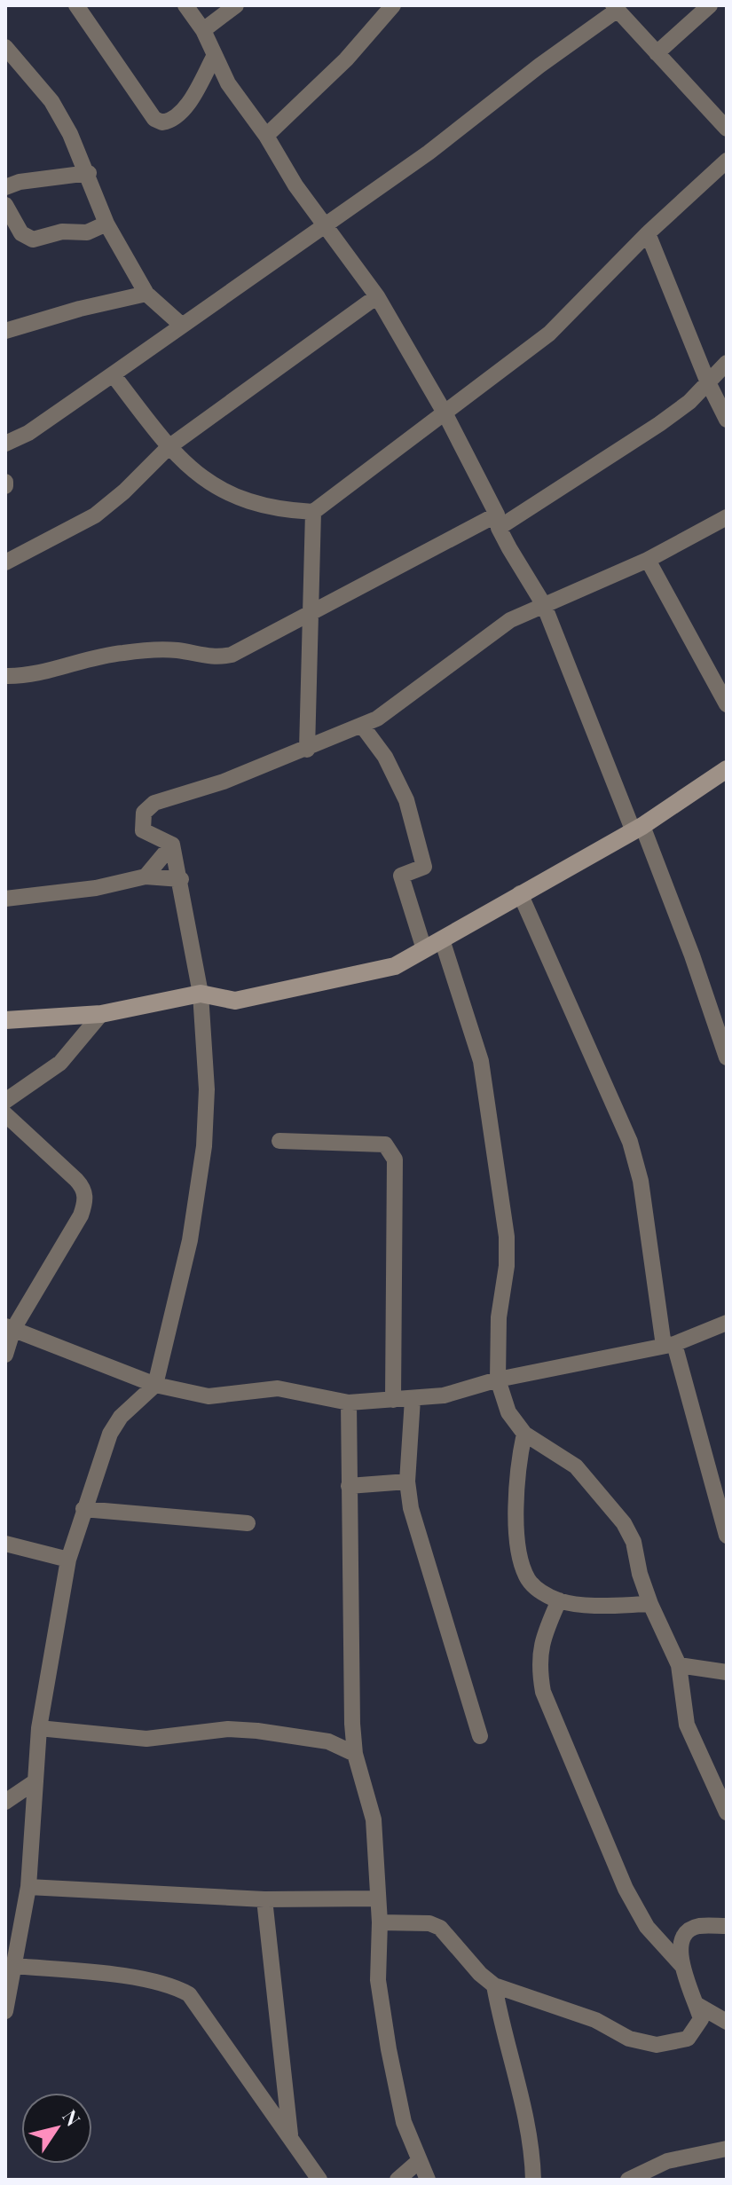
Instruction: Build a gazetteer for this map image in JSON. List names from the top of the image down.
{
  "north": "top right"
}
